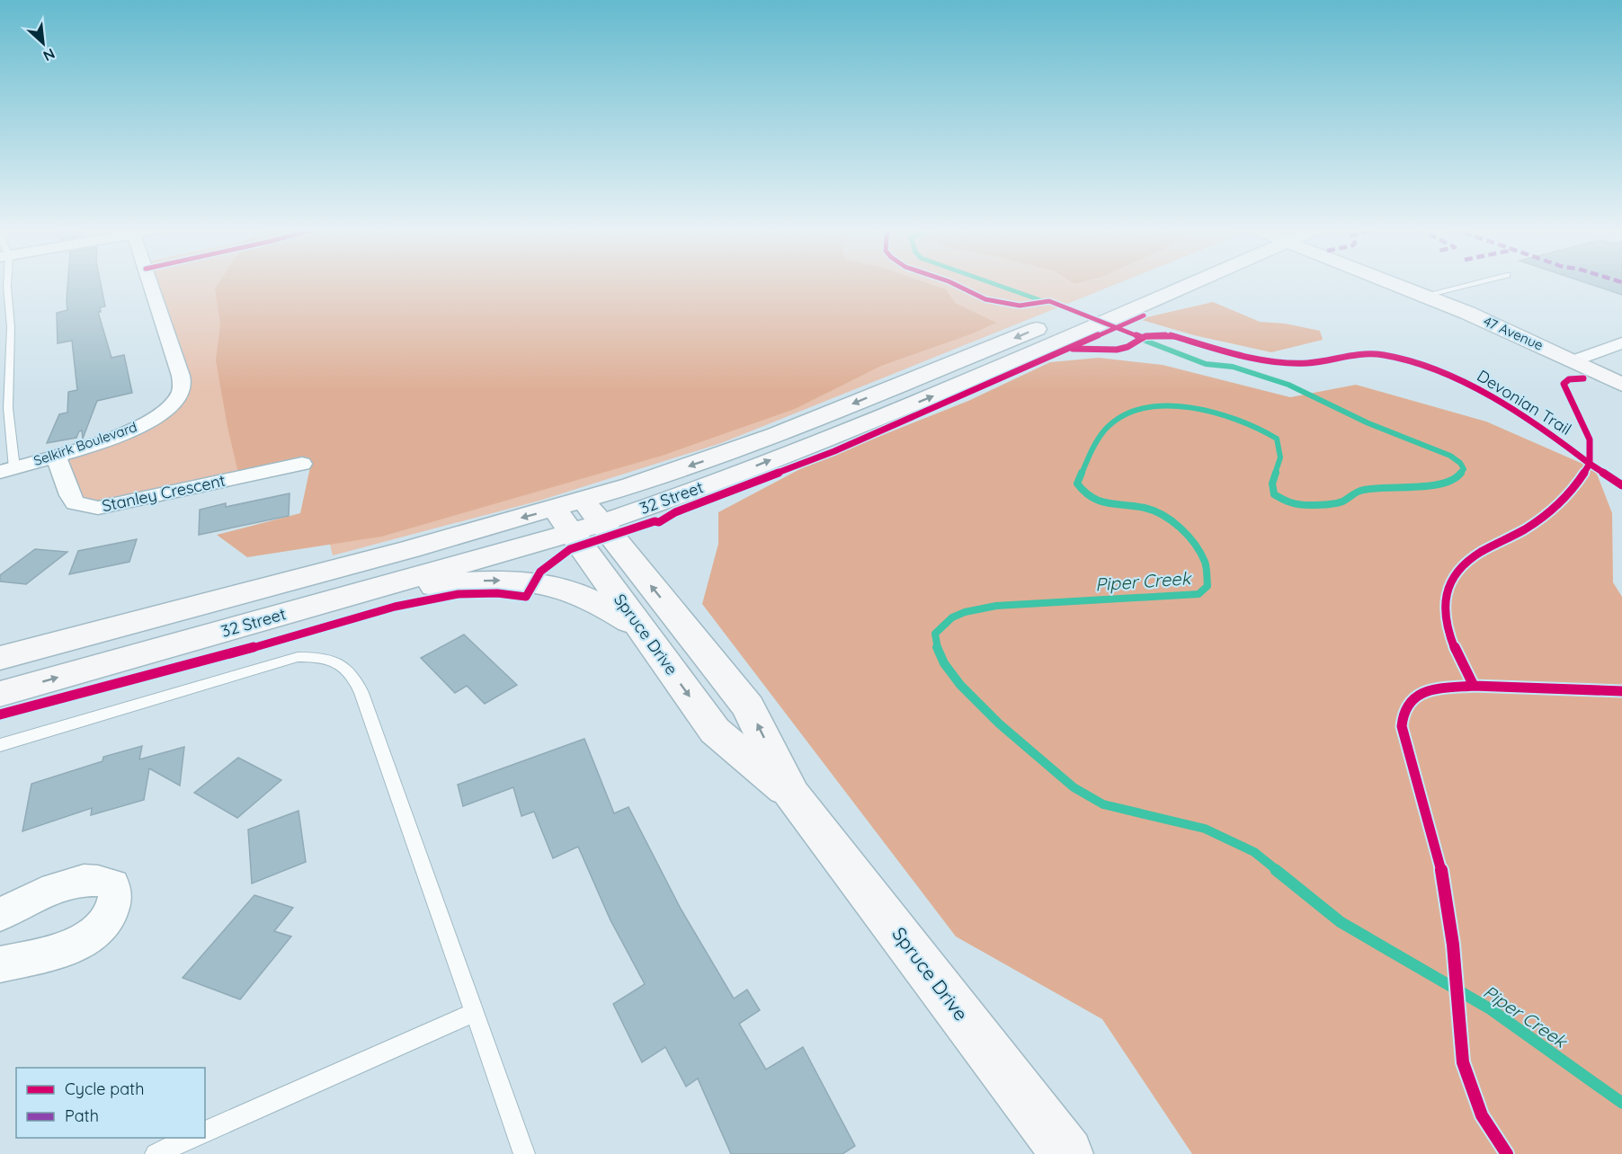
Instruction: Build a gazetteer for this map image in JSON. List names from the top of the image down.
{
  "streets": {
    "main road": ["47 Avenue", "32 Street", "Spruce Drive"],
    "street": ["Selkirk Boulevard", "Stanley Crescent"],
    "cycle path": ["Devonian Trail"]
  },
  "crossings": [
    ["Selkirk Boulevard", "Stanley Crescent"],
    ["32 Street", "Spruce Drive"]
  ],
  "water": ["Piper Creek"],
  "legend": ["Cycle path", "Path"],
  "north": "bottom right"
}
